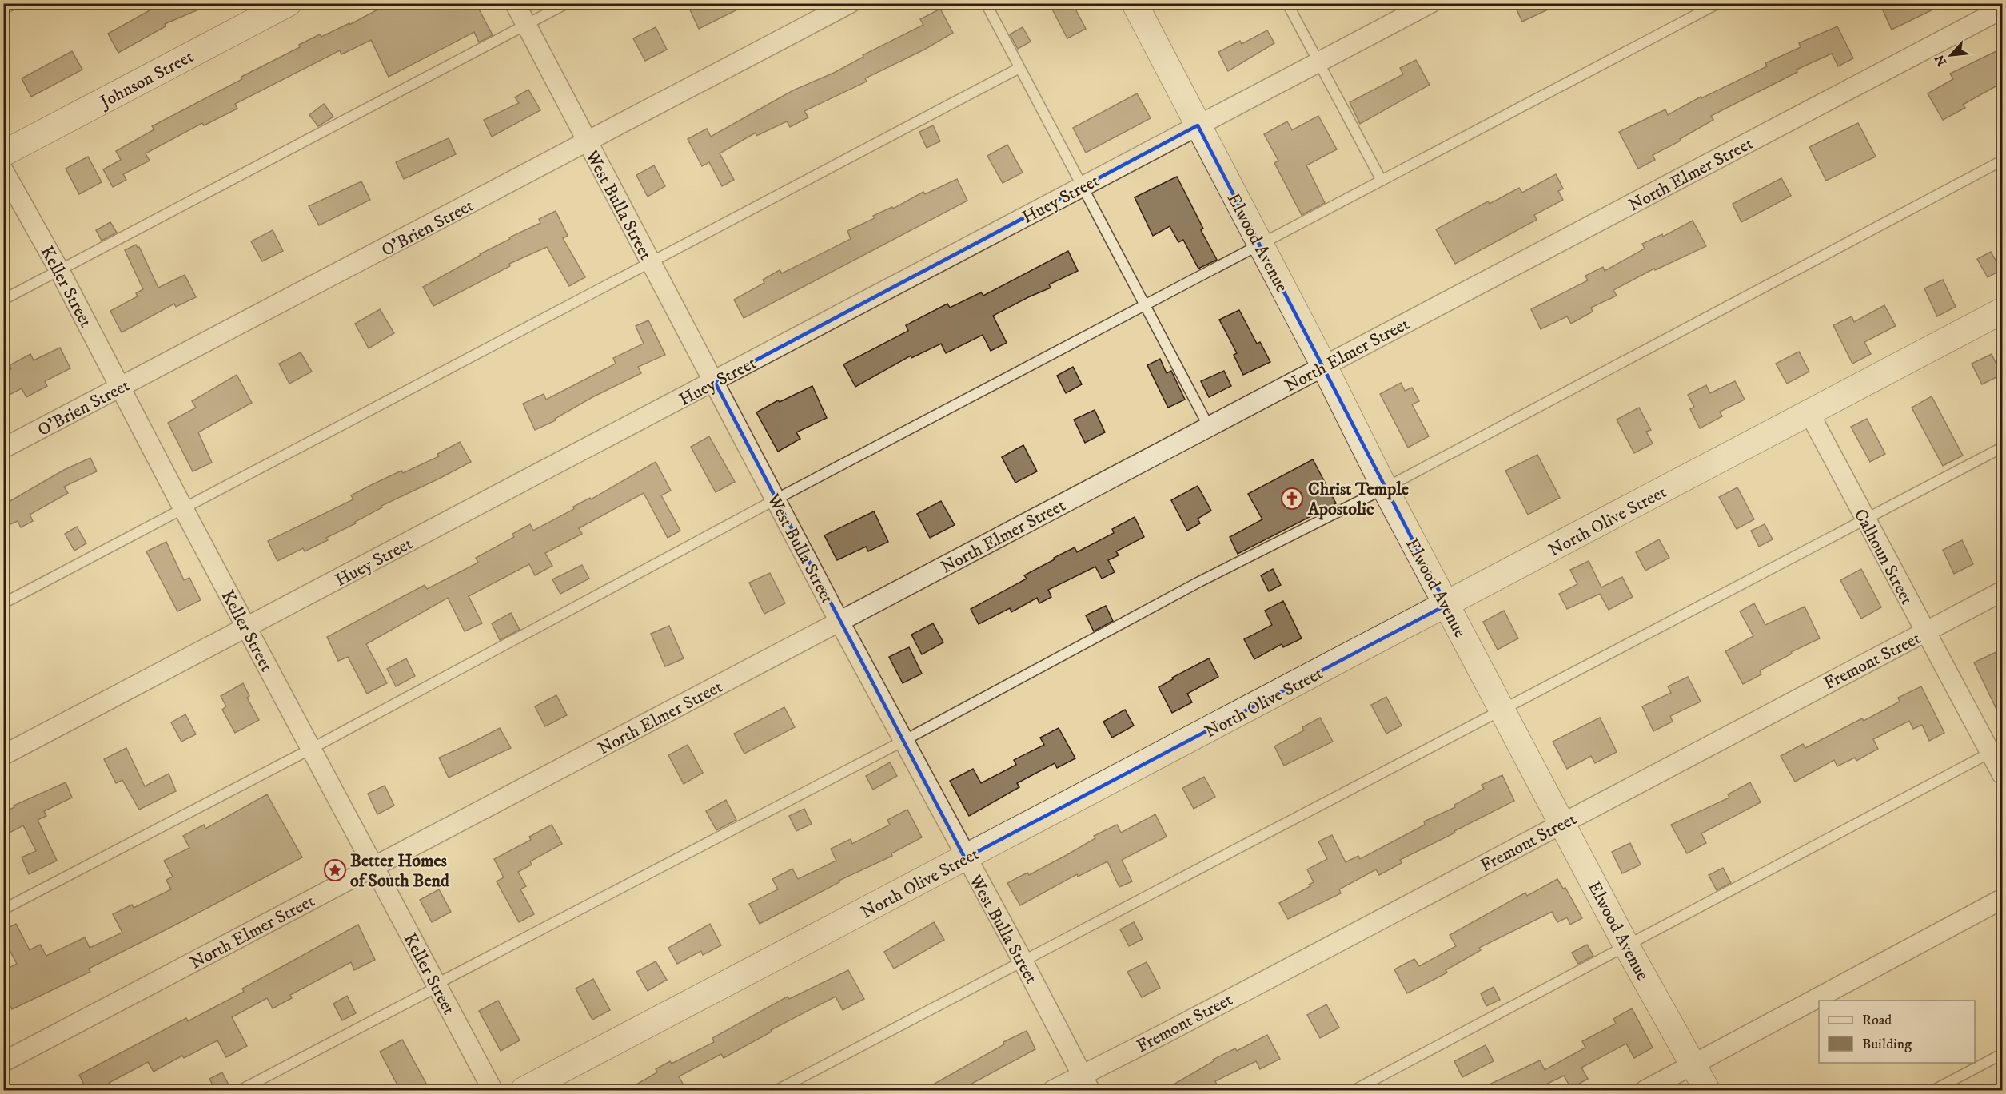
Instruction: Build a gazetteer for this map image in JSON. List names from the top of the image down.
{
  "streets": {
    "street": [
      "Johnson Street",
      "North Elmer Street",
      "Huey Street",
      "West Bulla Street",
      "O'Brien Street",
      "Elwood Avenue",
      "Keller Street",
      "North Olive Street",
      "Calhoun Street",
      "Fremont Street"
    ]
  },
  "crossings": [
    ["North Elmer Street", "West Bulla Street"],
    ["North Elmer Street", "Elwood Avenue"],
    ["North Elmer Street", "Keller Street"],
    ["Huey Street", "West Bulla Street"],
    ["Huey Street", "Elwood Avenue"],
    ["Huey Street", "Keller Street"],
    ["West Bulla Street", "O'Brien Street"],
    ["West Bulla Street", "North Olive Street"],
    ["West Bulla Street", "Fremont Street"],
    ["O'Brien Street", "Keller Street"],
    ["Elwood Avenue", "North Olive Street"],
    ["Elwood Avenue", "Fremont Street"],
    ["North Olive Street", "Calhoun Street"],
    ["Calhoun Street", "Fremont Street"]
  ],
  "places": {
    "church": ["Christ Temple Apostolic"],
    "place": ["Better Homes of South Bend"]
  },
  "legend": ["Road", "Building"],
  "north": "bottom left"
}
